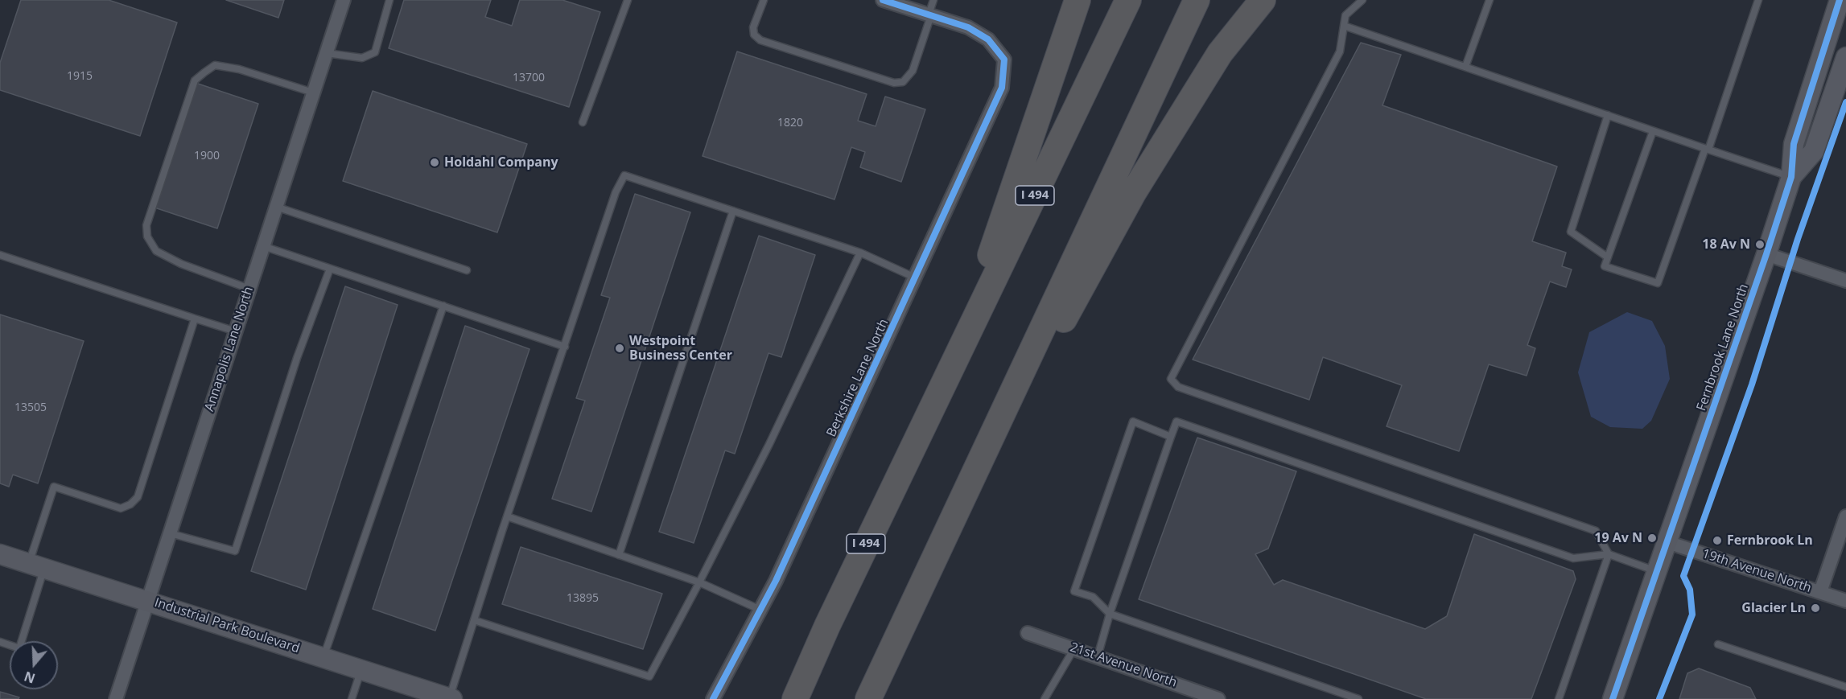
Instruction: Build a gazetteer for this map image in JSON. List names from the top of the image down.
{
  "streets": {
    "highway": ["I 494"],
    "street": [
      "Fernbrook Lane North",
      "Annapolis Lane North",
      "Berkshire Lane North",
      "19th Avenue North",
      "Industrial Park Boulevard",
      "21st Avenue North"
    ]
  },
  "crossings": [
    ["Fernbrook Lane North", "19th Avenue North"],
    ["Annapolis Lane North", "Industrial Park Boulevard"]
  ],
  "places": [
    "Holdahl Company",
    "18 Av N",
    "Westpoint Business Center",
    "19 Av N",
    "Fernbrook Ln",
    "Glacier Ln"
  ],
  "house_numbers": [
    "1915",
    "13700",
    "1820",
    "1900",
    "13505",
    "13895"
  ],
  "north": "bottom"
}
